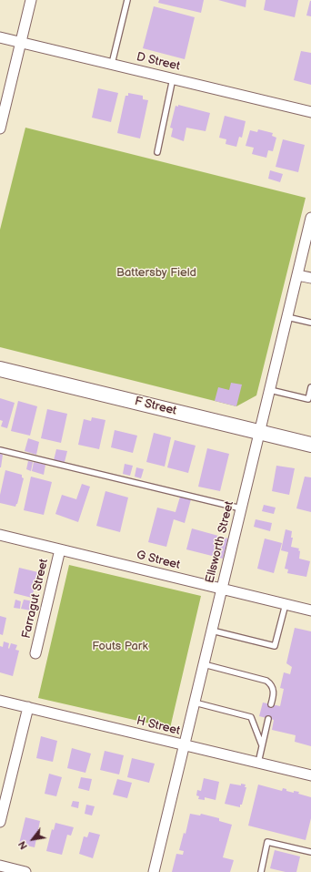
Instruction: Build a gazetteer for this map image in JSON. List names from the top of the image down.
{
  "streets": {
    "street": [
      "D Street",
      "F Street",
      "Ellsworth Street",
      "G Street",
      "Farragut Street",
      "H Street"
    ]
  },
  "crossings": [
    ["F Street", "Ellsworth Street"],
    ["Ellsworth Street", "G Street"],
    ["Ellsworth Street", "H Street"],
    ["G Street", "Farragut Street"]
  ],
  "parks": ["Battersby Field", "Fouts Park"],
  "north": "bottom left"
}
